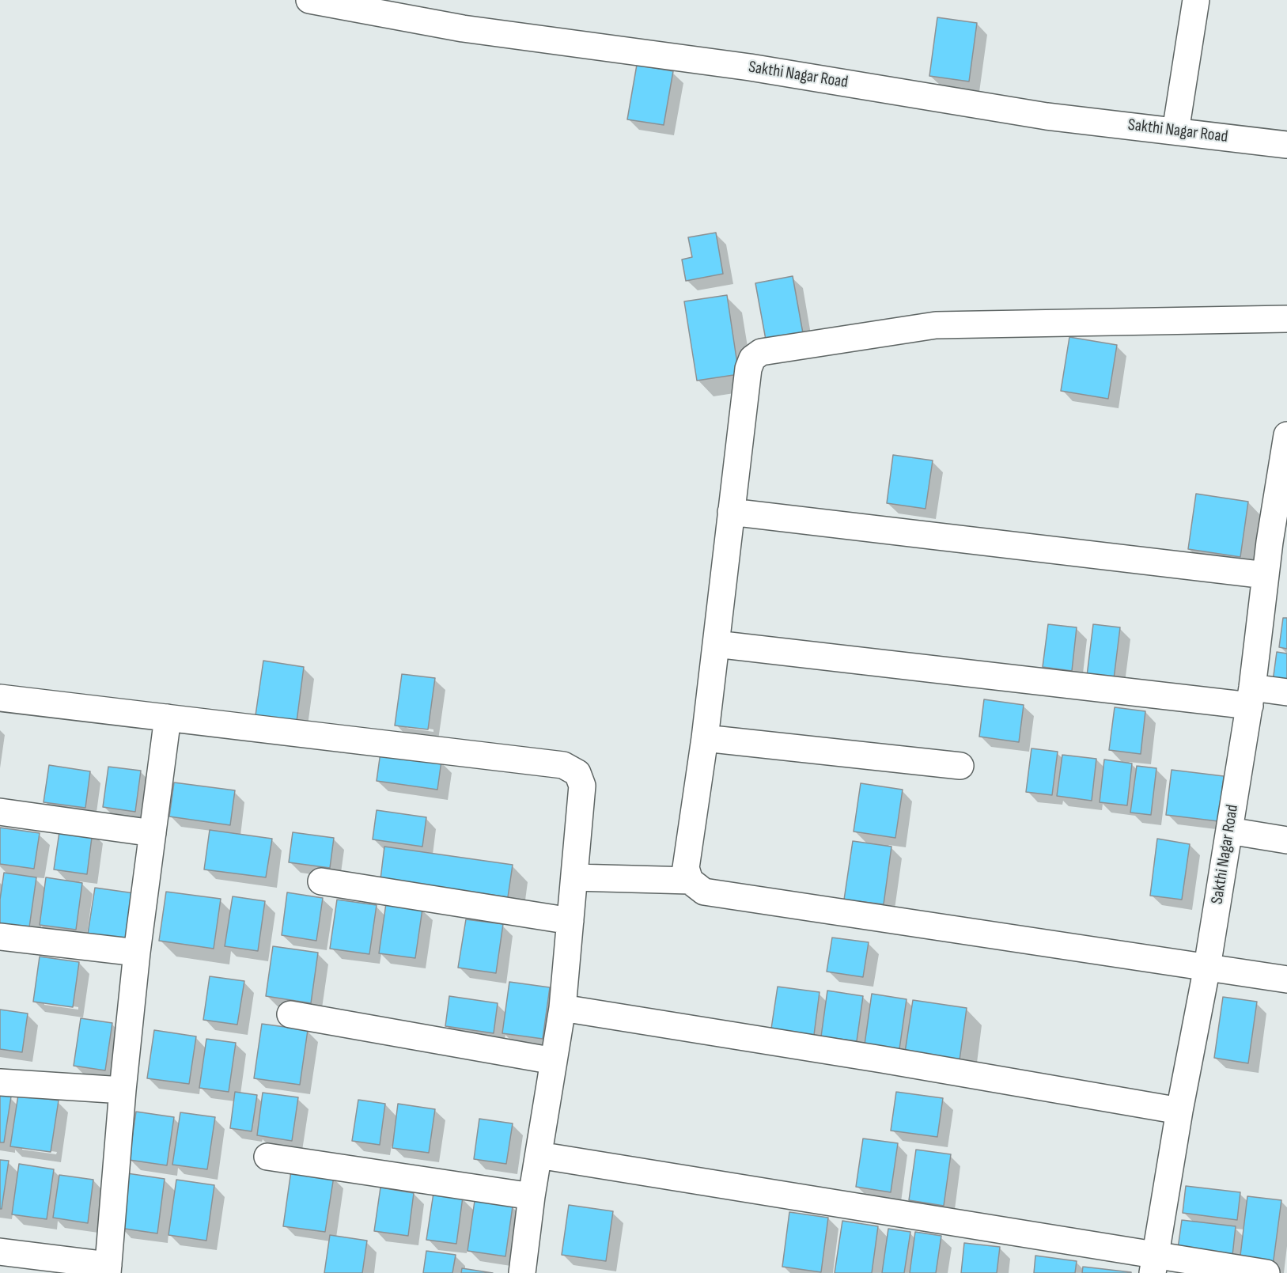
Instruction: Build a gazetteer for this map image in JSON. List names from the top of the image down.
{
  "streets": {
    "street": ["Sakthi Nagar Road"]
  }
}
